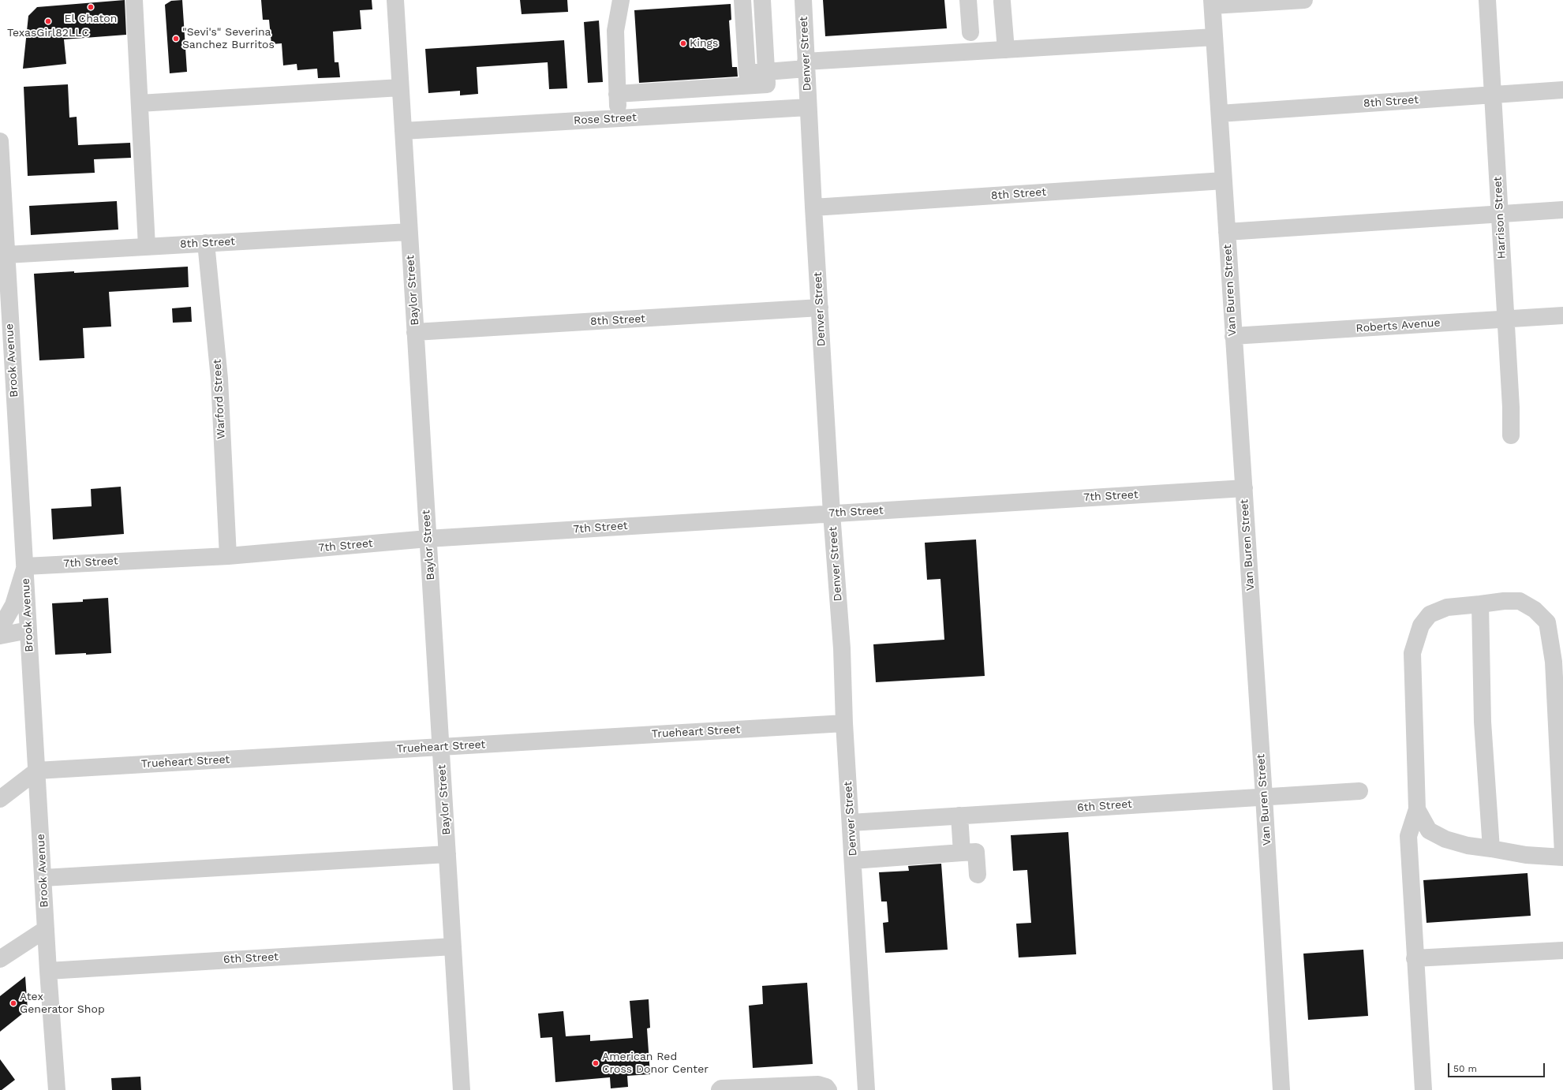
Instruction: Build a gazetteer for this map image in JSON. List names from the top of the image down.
{
  "streets": {
    "street": [
      "Denver Street",
      "8th Street",
      "Rose Street",
      "Harrison Street",
      "Baylor Street",
      "Van Buren Street",
      "Roberts Avenue",
      "Brook Avenue",
      "Warford Street",
      "7th Street",
      "Trueheart Street",
      "6th Street"
    ]
  },
  "crossings": [
    ["Denver Street", "8th Street"],
    ["Denver Street", "Rose Street"],
    ["Denver Street", "7th Street"],
    ["Denver Street", "Trueheart Street"],
    ["Denver Street", "6th Street"],
    ["8th Street", "Harrison Street"],
    ["8th Street", "Baylor Street"],
    ["8th Street", "Van Buren Street"],
    ["8th Street", "Brook Avenue"],
    ["8th Street", "Warford Street"],
    ["Rose Street", "Baylor Street"],
    ["Harrison Street", "Roberts Avenue"],
    ["Baylor Street", "7th Street"],
    ["Baylor Street", "Trueheart Street"],
    ["Baylor Street", "6th Street"],
    ["Van Buren Street", "Roberts Avenue"],
    ["Van Buren Street", "7th Street"],
    ["Van Buren Street", "6th Street"],
    ["Brook Avenue", "7th Street"],
    ["Brook Avenue", "Trueheart Street"],
    ["Brook Avenue", "6th Street"],
    ["Warford Street", "7th Street"]
  ],
  "places": [
    "El Chaton",
    "TexasGirl82LLC",
    "\"Sevi's\" Severina Sanchez Burritos",
    "Kings",
    "Atex Generator Shop",
    "American Red Cross Donor Center"
  ],
  "scale_bar": "50 m"
}
